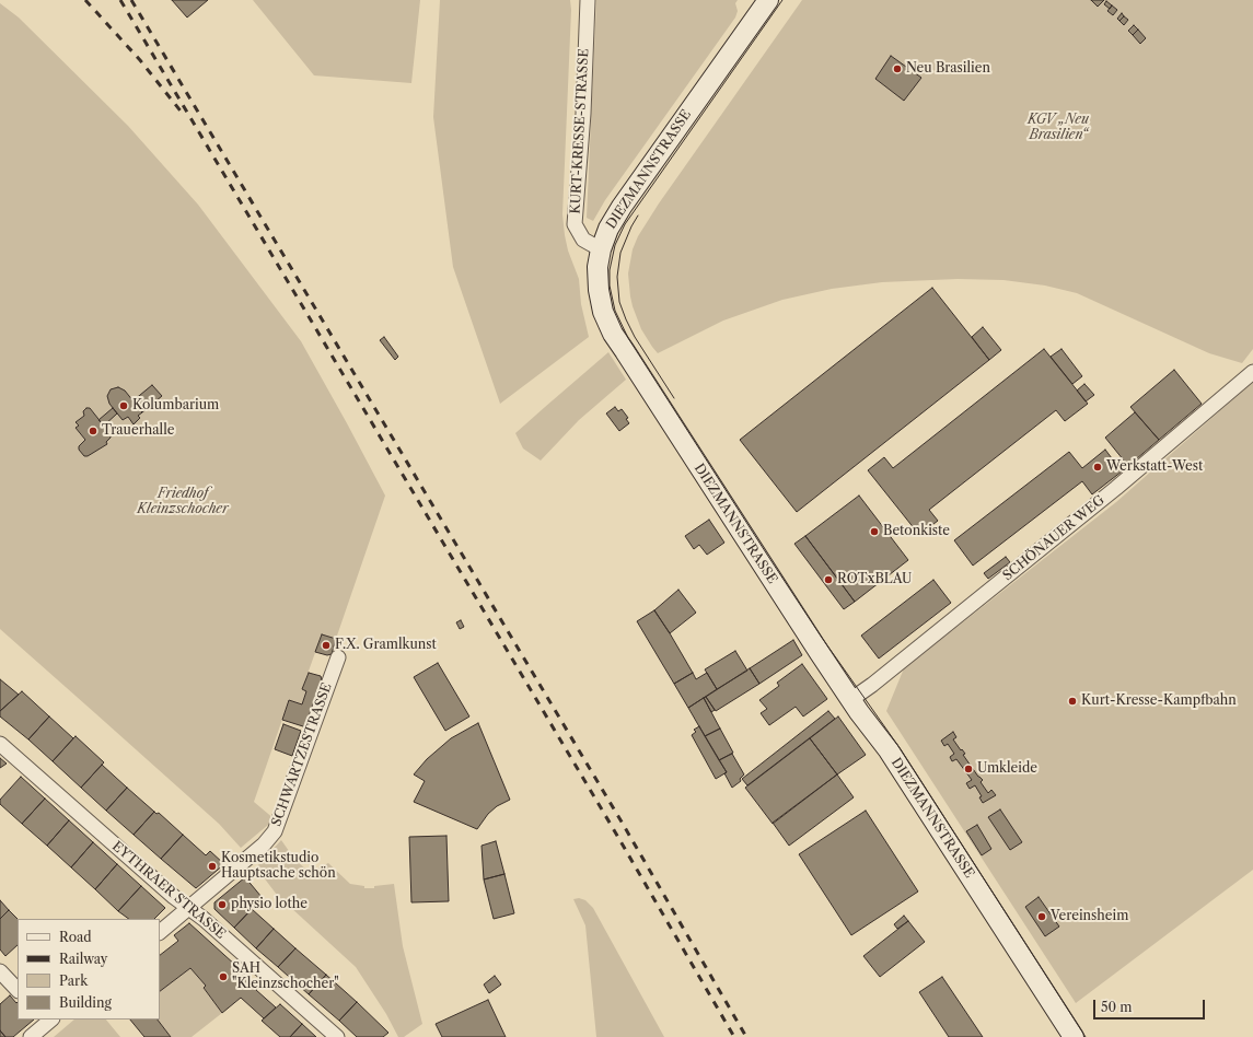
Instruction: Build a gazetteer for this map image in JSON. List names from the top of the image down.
{
  "streets": {
    "street": [
      "KURT-KRESSE-STRASSE",
      "DIEZMANNSTRASSE",
      "SCHÖNAUER WEG",
      "SCHWARTZESTRASSE",
      "EYTHRAER STRASSE"
    ]
  },
  "crossings": [
    ["KURT-KRESSE-STRASSE", "DIEZMANNSTRASSE"],
    ["DIEZMANNSTRASSE", "SCHÖNAUER WEG"],
    ["SCHWARTZESTRASSE", "EYTHRAER STRASSE"]
  ],
  "parks": ["KGV „Neu Brasilien“", "Friedhof Kleinzschocher"],
  "places": [
    "Neu Brasilien",
    "Kolumbarium",
    "Trauerhalle",
    "Werkstatt-West",
    "Betonkiste",
    "ROTxBLAU",
    "F.X. Gramlkunst",
    "Kurt-Kresse-Kampfbahn",
    "Umkleide",
    "Kosmetikstudio Hauptsache schön",
    "physio lothe",
    "Vereinsheim",
    "SAH \"Kleinzschocher\""
  ],
  "legend": [
    "Road",
    "Railway",
    "Park",
    "Building"
  ],
  "scale_bar": "50 m"
}
